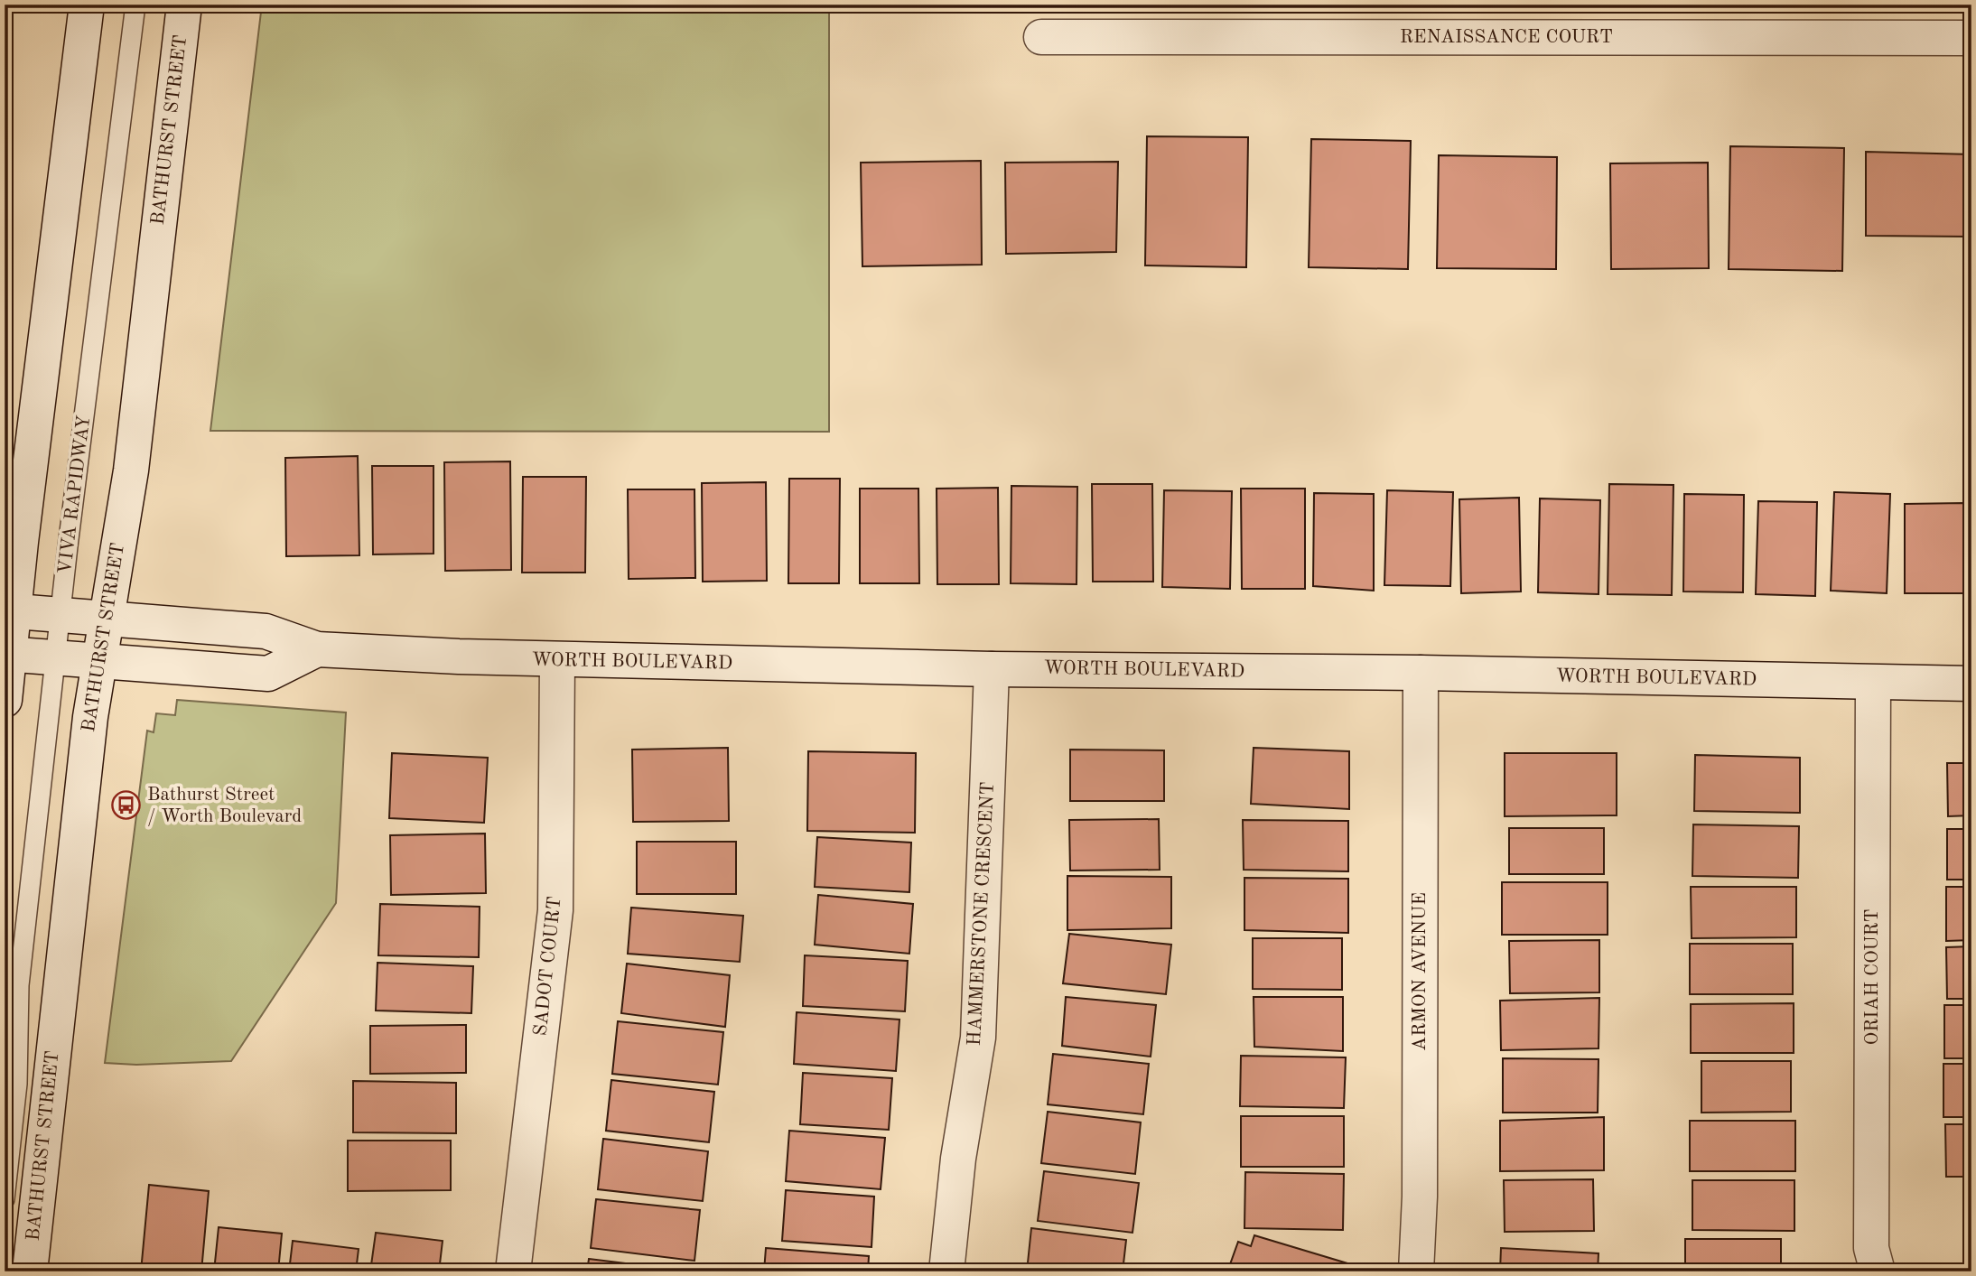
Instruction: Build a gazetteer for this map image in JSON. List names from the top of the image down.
{
  "streets": {
    "street": [
      "RENAISSANCE COURT",
      "BATHURST STREET",
      "WORTH BOULEVARD",
      "HAMMERSTONE CRESCENT",
      "SADOT COURT",
      "ARMON AVENUE",
      "ORIAH COURT"
    ],
    "lane": ["VIVA RAPIDWAY"]
  },
  "crossings": [
    ["BATHURST STREET", "WORTH BOULEVARD"],
    ["VIVA RAPIDWAY", "WORTH BOULEVARD"],
    ["WORTH BOULEVARD", "HAMMERSTONE CRESCENT"],
    ["WORTH BOULEVARD", "SADOT COURT"],
    ["WORTH BOULEVARD", "ARMON AVENUE"],
    ["WORTH BOULEVARD", "ORIAH COURT"]
  ],
  "places": {
    "bus stop": ["Bathurst Street / Worth Boulevard"]
  }
}
